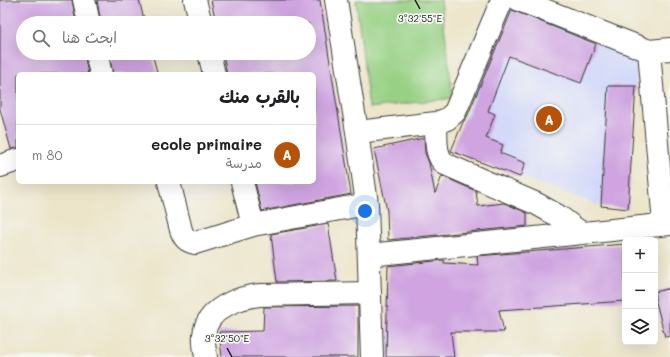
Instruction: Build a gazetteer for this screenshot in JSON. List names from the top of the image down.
{
  "page": {
    "search": "ابحث هنا",
    "heading": "بالقرب منك",
    "pins": "A",
    "list": [
      {
        "mark": "A",
        "name": "ecole primaire",
        "note": "مدرسة",
        "value": "80 m"
      }
    ],
    "map_buttons": ["+", "−"]
  },
  "coordinates": ["3°32'55\"E", "3°32'50\"E"]
}
